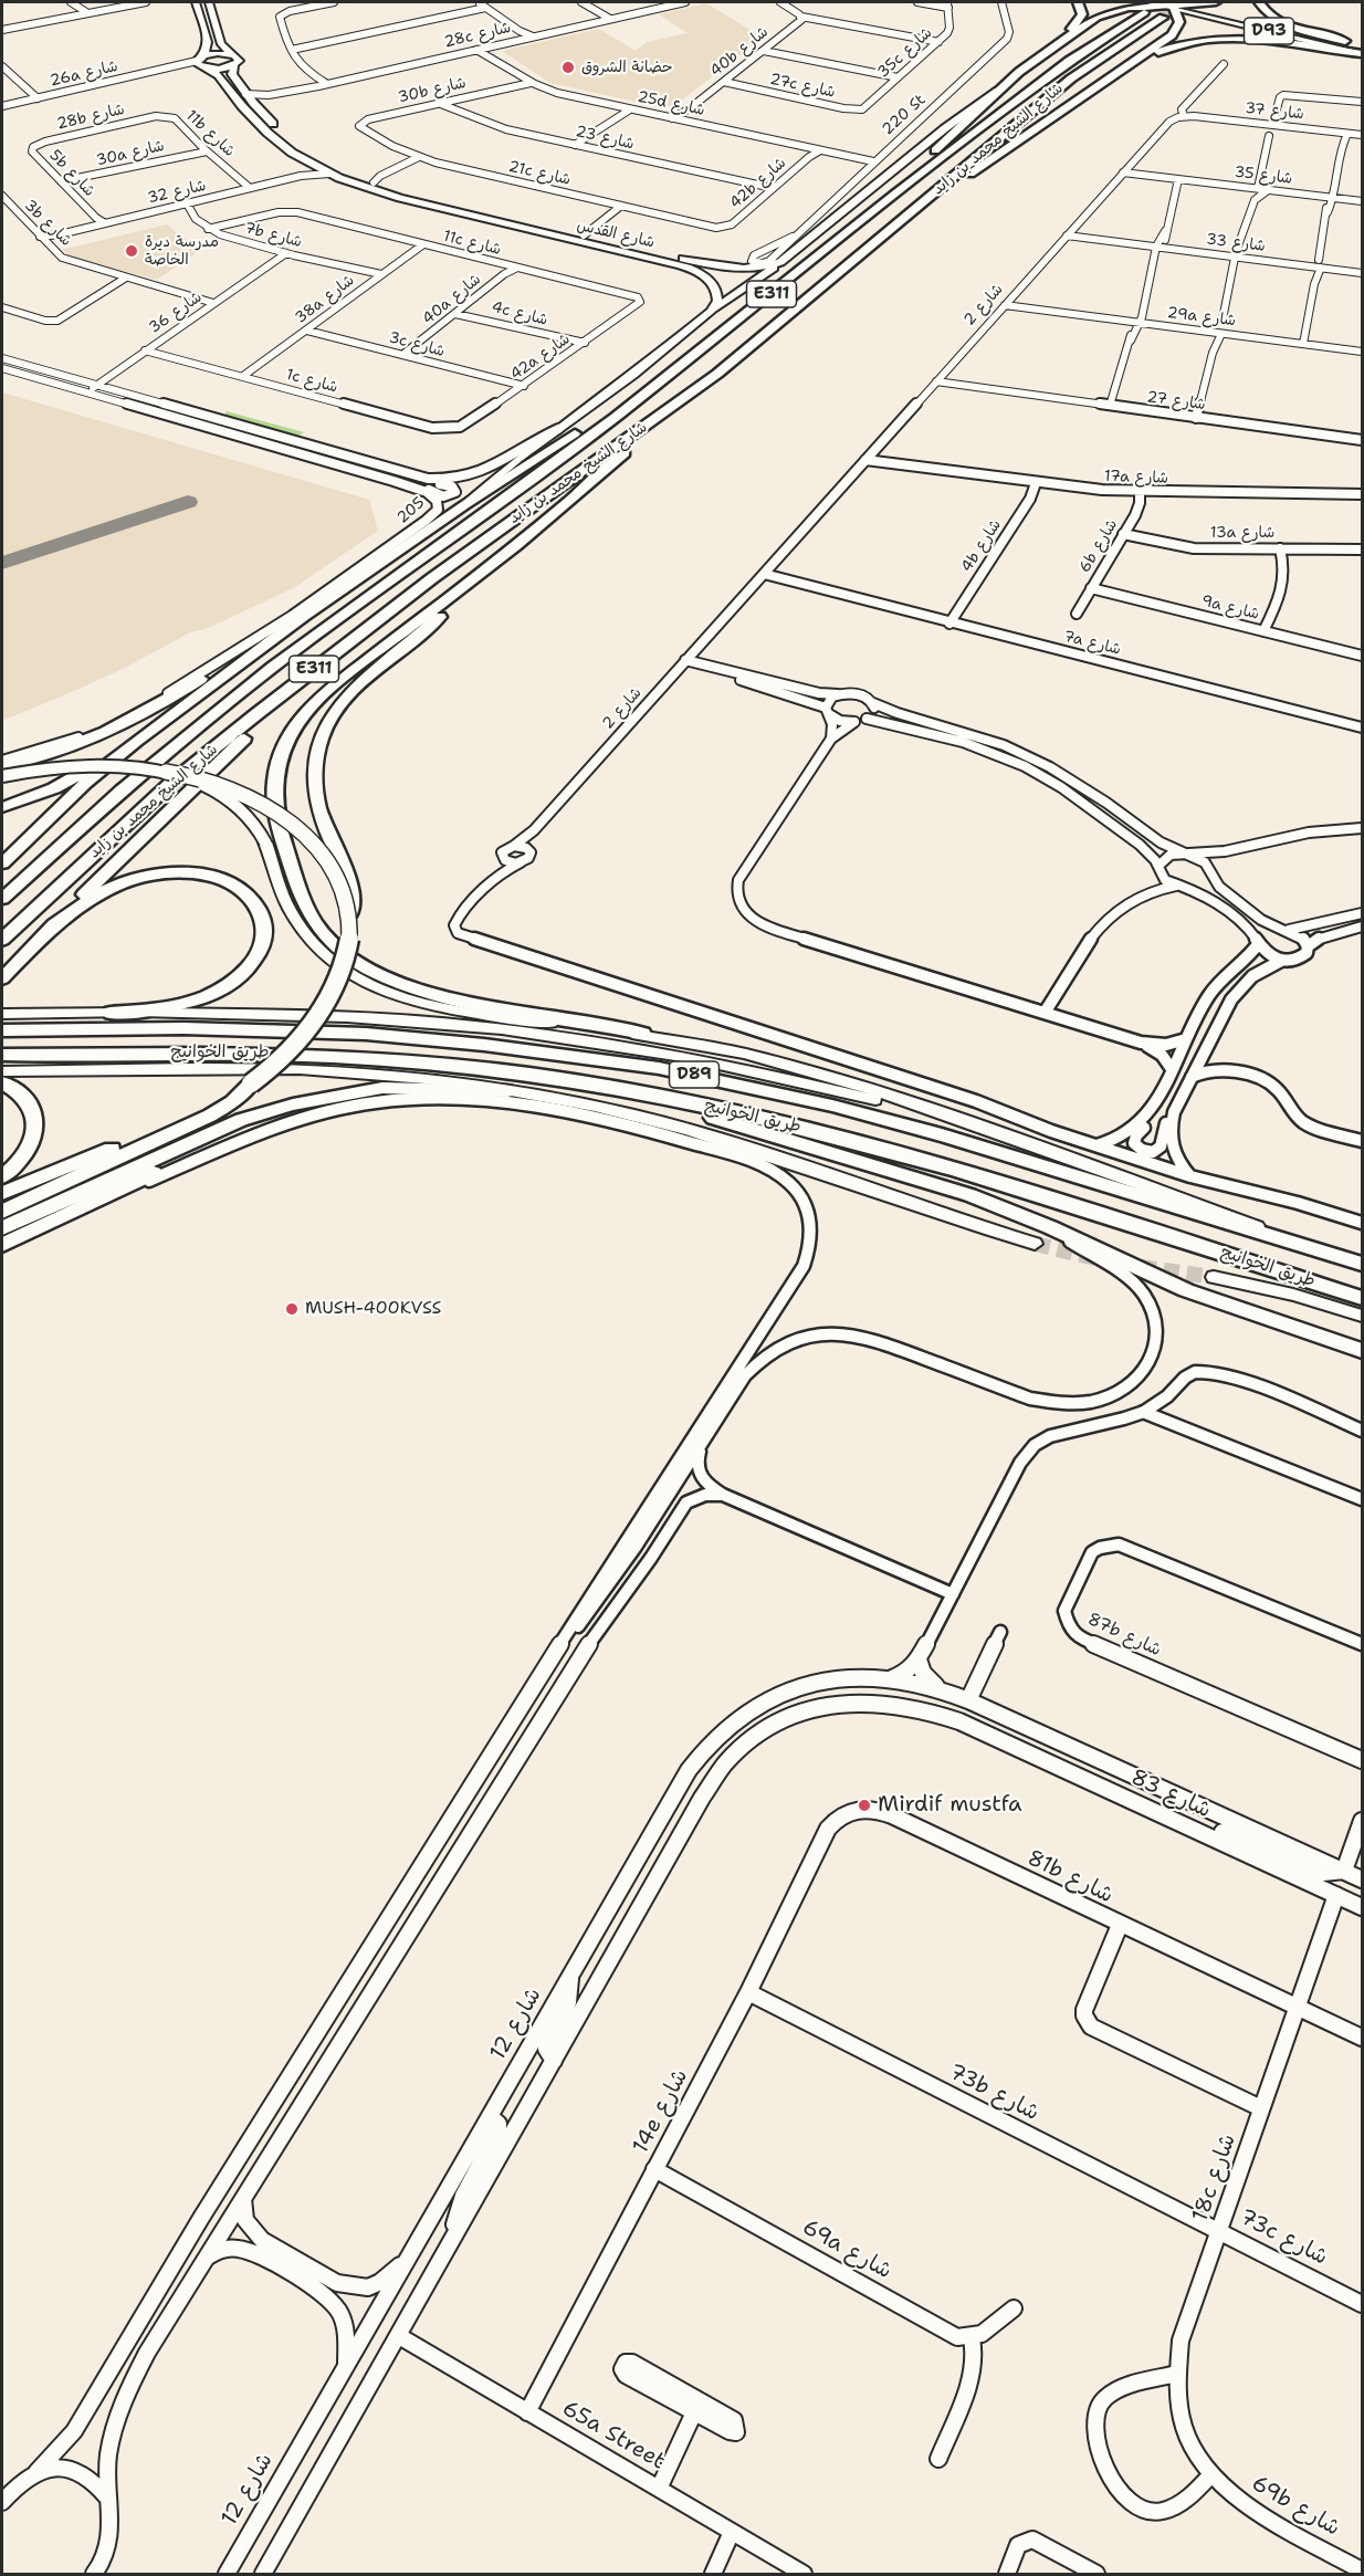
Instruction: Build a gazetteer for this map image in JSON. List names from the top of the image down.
{
  "streets": {
    "highway": [
      "شارع الشيخ محمد بن زايد",
      "E311",
      "طريق الخوانيج",
      "D89"
    ],
    "main road": ["D93", "شارع القدس"],
    "street": [
      "28c شارع",
      "40b شارع",
      "35c شارع",
      "26a شارع",
      "27c شارع",
      "30b شارع",
      "25d شارع",
      "شارع 37",
      "220 St",
      "28b شارع",
      "11b شارع",
      "شارع 23",
      "30a شارع",
      "5b شارع",
      "21c شارع",
      "شارع 35",
      "42b شارع",
      "شارع 32",
      "3b شارع",
      "7b شارع",
      "11c شارع",
      "شارع 33",
      "38a شارع",
      "40a شارع",
      "شارع 2",
      "شارع 36",
      "4c شارع",
      "29a شارع",
      "3c شارع",
      "42a شارع",
      "1c شارع",
      "شارع 27",
      "17a شارع",
      "205",
      "13a شارع",
      "4b شارع",
      "6b شارع",
      "9a شارع",
      "7a شارع",
      "87b شارع",
      "شارع 83",
      "81b شارع",
      "شارع 12",
      "73b شارع",
      "14e شارع",
      "18c شارع",
      "73c شارع",
      "69a شارع",
      "65a Street",
      "69b شارع"
    ]
  },
  "crossings": [
    ["D93", "شارع الشيخ محمد بن زايد"],
    ["28c شارع", "25d شارع"],
    ["28c شارع", "شارع القدس"],
    ["40b شارع", "27c شارع"],
    ["40b شارع", "25d شارع"],
    ["35c شارع", "27c شارع"],
    ["30b شارع", "25d شارع"],
    ["30b شارع", "شارع 23"],
    ["30b شارع", "21c شارع"],
    ["25d شارع", "220 St"],
    ["25d شارع", "42b شارع"],
    ["شارع 37", "شارع 2"],
    ["28b شارع", "11b شارع"],
    ["28b شارع", "5b شارع"],
    ["11b شارع", "30a شارع"],
    ["11b شارع", "شارع 32"],
    ["شارع 23", "42b شارع"],
    ["30a شارع", "5b شارع"],
    ["5b شارع", "شارع 32"],
    ["21c شارع", "42b شارع"],
    ["شارع 35", "شارع 2"],
    ["شارع 32", "3b شارع"],
    ["شارع 32", "شارع القدس"],
    ["شارع 32", "7b شارع"],
    ["3b شارع", "شارع 36"],
    ["7b شارع", "38a شارع"],
    ["7b شارع", "شارع 36"],
    ["11c شارع", "38a شارع"],
    ["11c شارع", "40a شارع"],
    ["11c شارع", "42a شارع"],
    ["شارع 33", "شارع 2"],
    ["38a شارع", "3c شارع"],
    ["38a شارع", "1c شارع"],
    ["40a شارع", "4c شارع"],
    ["40a شارع", "3c شارع"],
    ["شارع 2", "29a شارع"],
    ["شارع 2", "شارع 27"],
    ["شارع 2", "17a شارع"],
    ["شارع 2", "7a شارع"],
    ["شارع 36", "1c شارع"],
    ["شارع 36", "205"],
    ["4c شارع", "42a شارع"],
    ["3c شارع", "42a شارع"],
    ["42a شارع", "1c شارع"],
    ["17a شارع", "4b شارع"],
    ["17a شارع", "6b شارع"],
    ["13a شارع", "6b شارع"],
    ["4b شارع", "7a شارع"],
    ["6b شارع", "9a شارع"],
    ["شارع 83", "شارع 12"],
    ["شارع 83", "18c شارع"],
    ["81b شارع", "14e شارع"],
    ["81b شارع", "18c شارع"],
    ["73b شارع", "14e شارع"],
    ["73b شارع", "18c شارع"],
    ["73b شارع", "73c شارع"],
    ["14e شارع", "69a شارع"],
    ["14e شارع", "65a Street"],
    ["18c شارع", "73c شارع"],
    ["18c شارع", "69b شارع"]
  ],
  "places": [
    "حضانة الشروق",
    "مدرسة ديرة الخاصة",
    "MUSH-400KVSS",
    "Mirdif mustfa"
  ]
}
